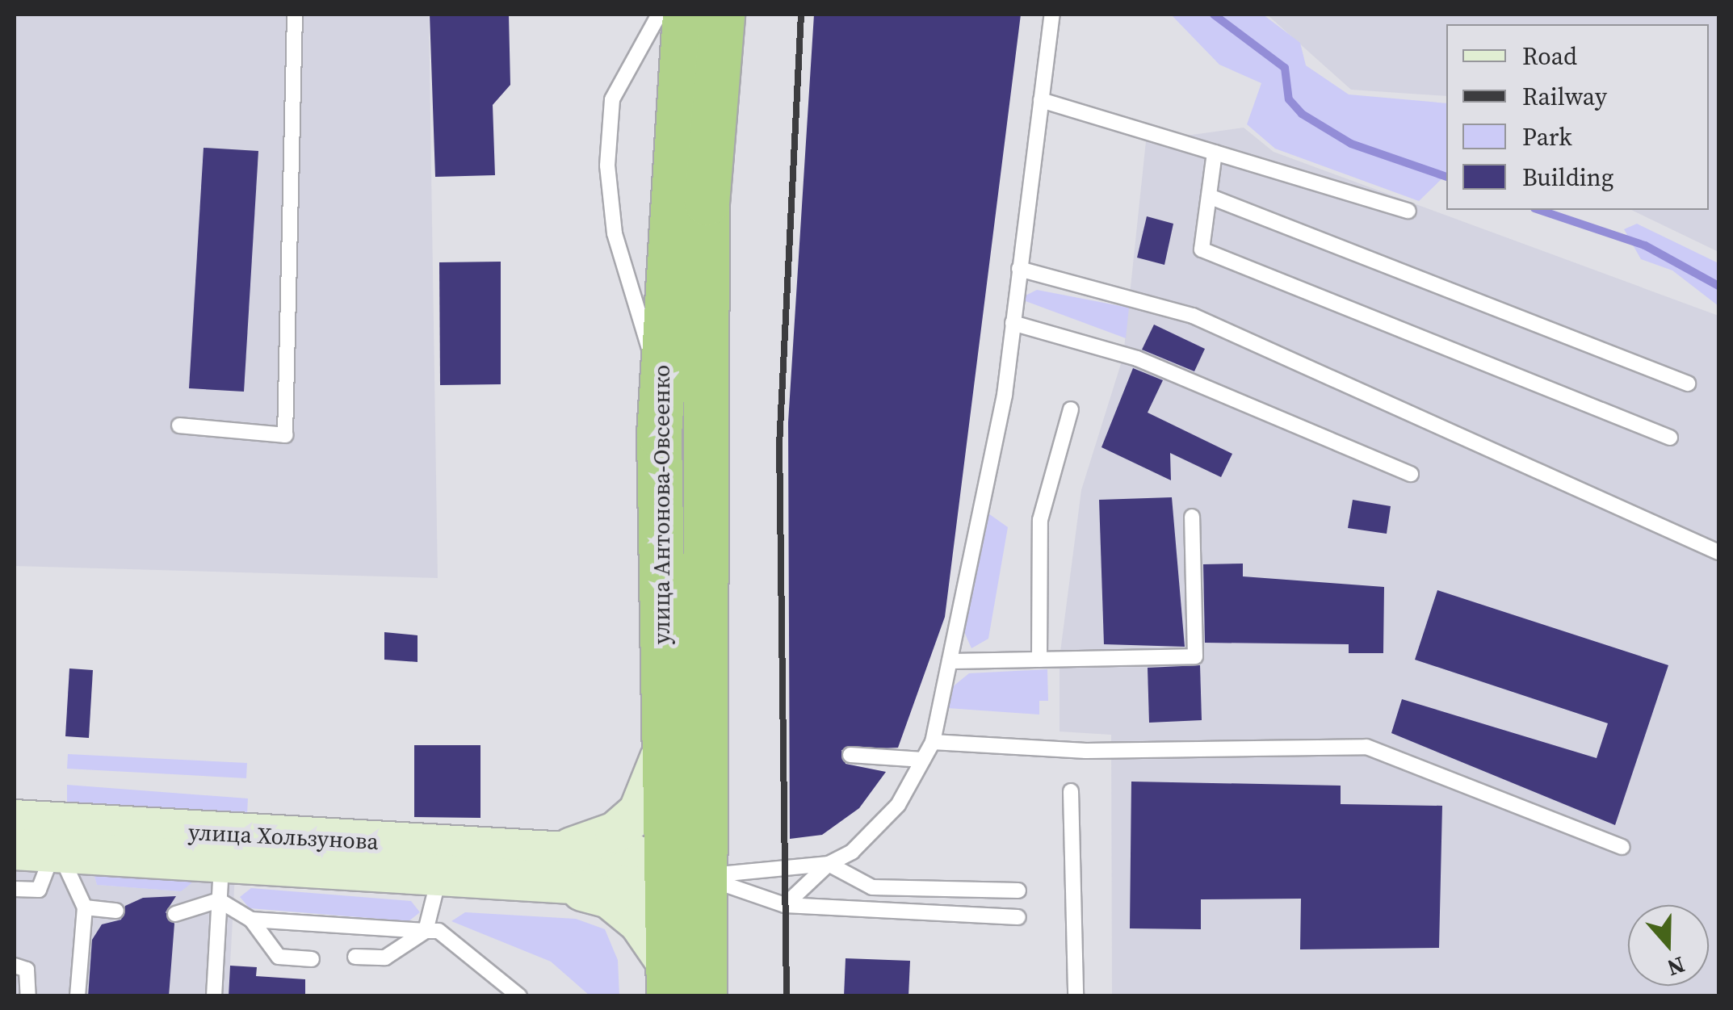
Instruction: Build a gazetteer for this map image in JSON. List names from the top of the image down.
{
  "streets": {
    "highway": ["улица Антонова-Овсеенко"],
    "main road": ["улица Хользунова"]
  },
  "crossings": [
    ["улица Антонова-Овсеенко", "улица Хользунова"]
  ],
  "legend": [
    "Road",
    "Railway",
    "Park",
    "Building"
  ],
  "north": "bottom"
}
